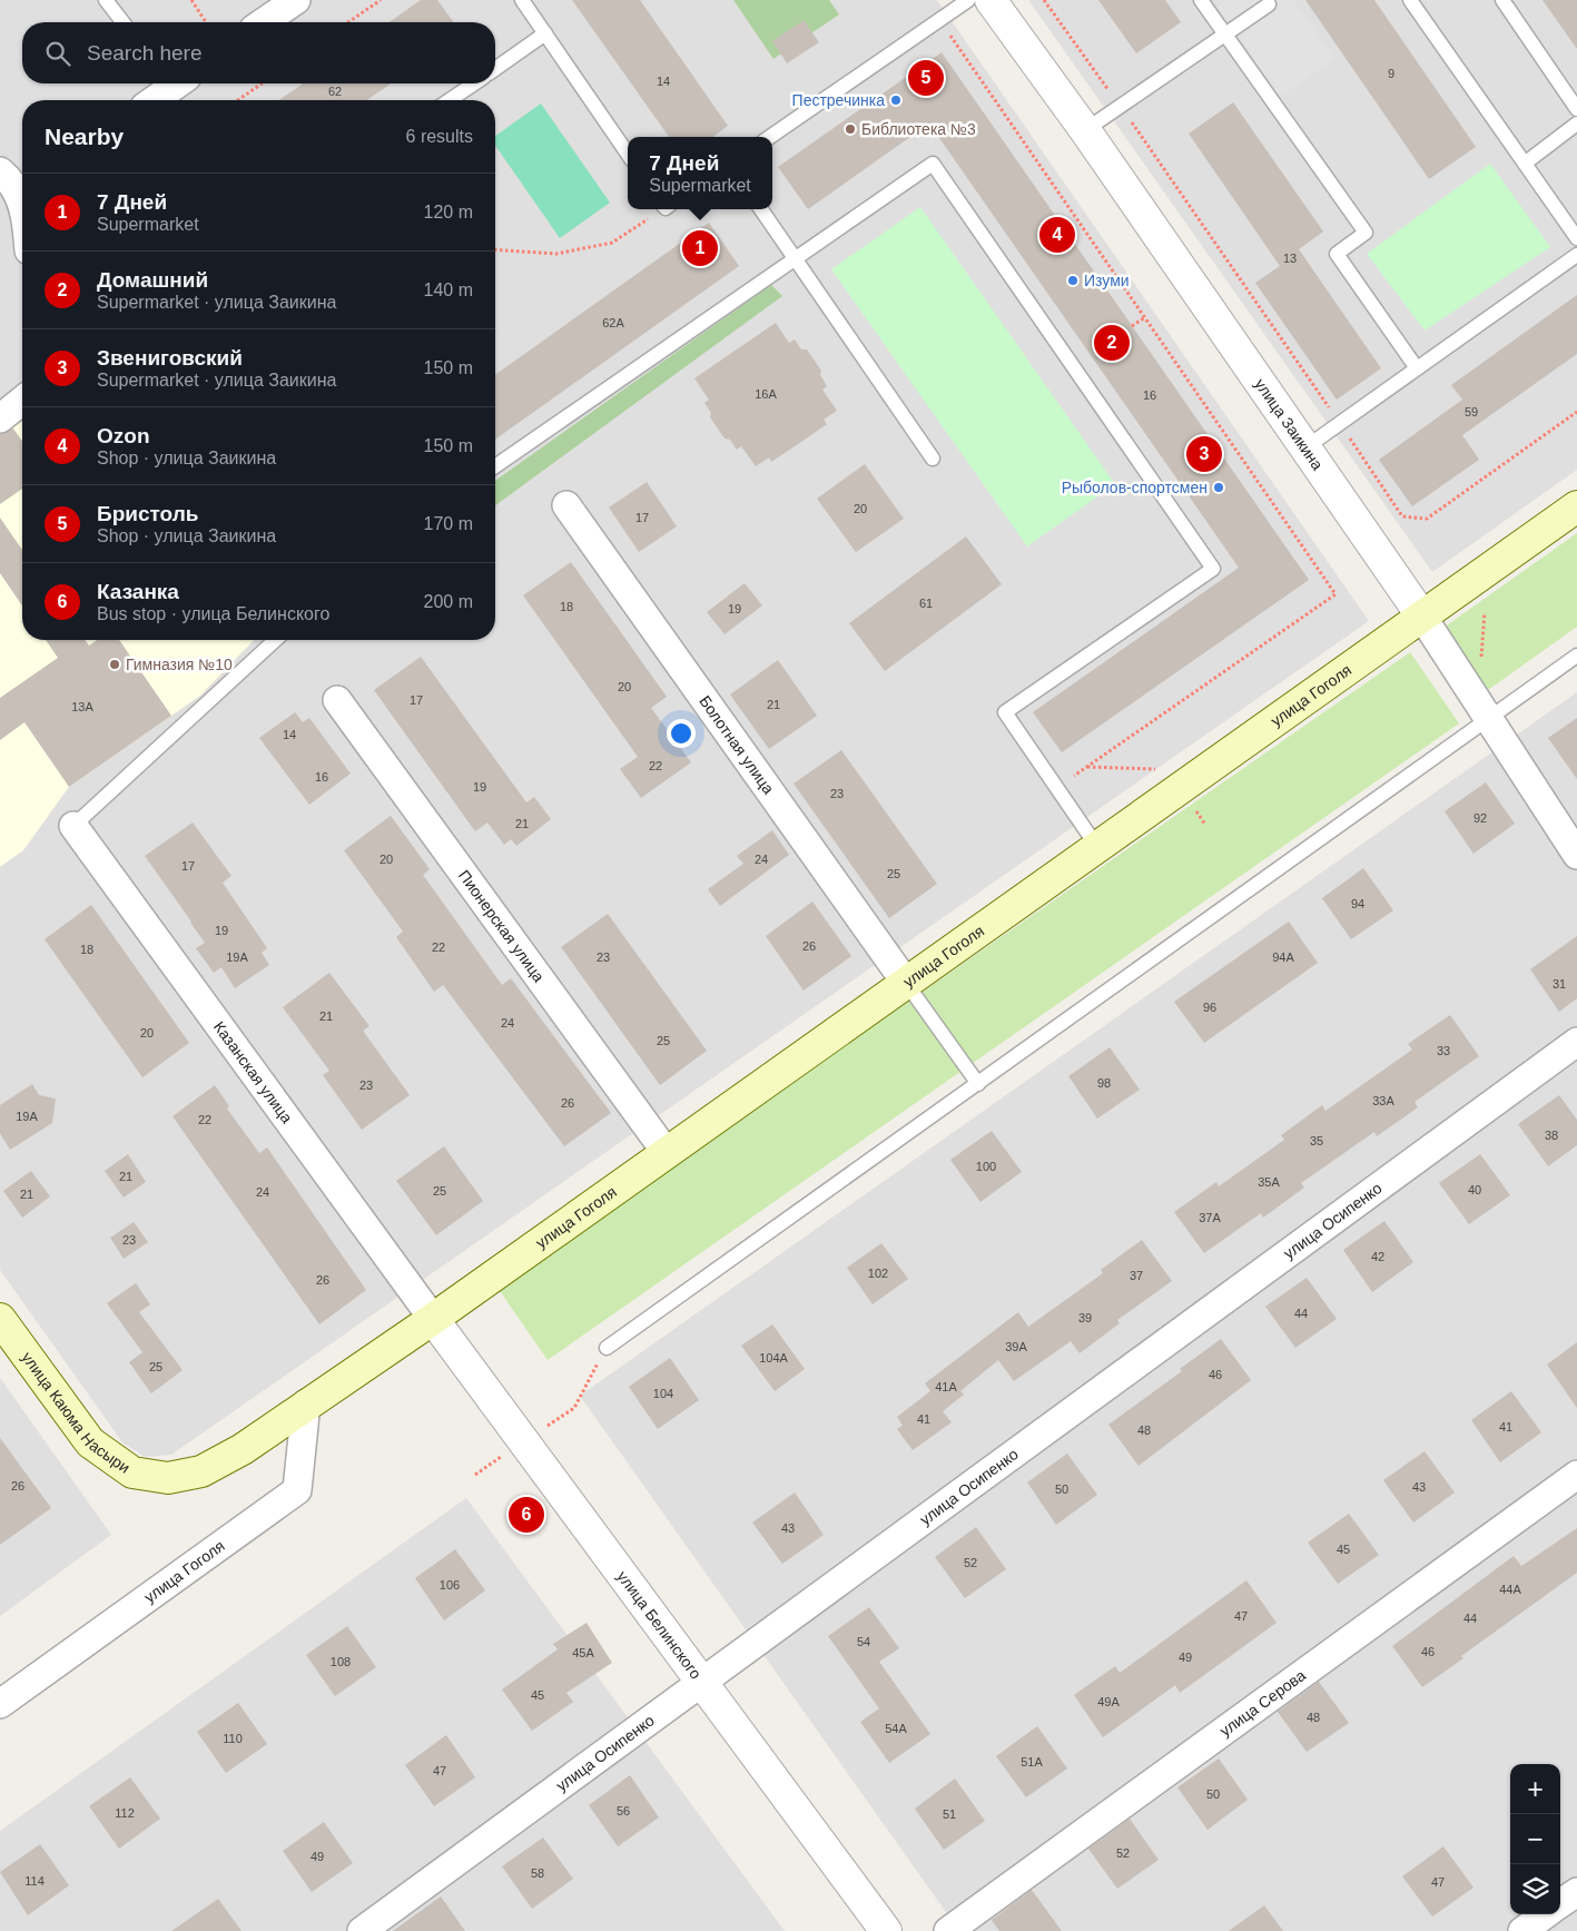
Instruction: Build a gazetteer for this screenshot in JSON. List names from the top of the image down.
{
  "streets": {
    "main road": ["улица Гоголя", "улица Каюма Насыри"],
    "street": [
      "улица Заикина",
      "Болотная улица",
      "Пионерская улица",
      "Казанская улица",
      "улица Осипенко",
      "улица Белинского",
      "улица Серова"
    ]
  },
  "crossings": [
    ["улица Заикина", "улица Гоголя"],
    ["улица Гоголя", "Болотная улица"],
    ["улица Гоголя", "Пионерская улица"],
    ["улица Гоголя", "Казанская улица"],
    ["улица Гоголя", "улица Каюма Насыри"],
    ["улица Гоголя", "улица Белинского"],
    ["Казанская улица", "улица Белинского"],
    ["улица Осипенко", "улица Белинского"]
  ],
  "places": [
    "Пестречинка",
    "Библиотека №3",
    "Изуми",
    "Рыболов-спортсмен",
    "Гимназия №10"
  ],
  "house_numbers": [
    "9",
    "14",
    "62",
    "13",
    "62А",
    "16А",
    "16",
    "59",
    "20",
    "17",
    "61",
    "18",
    "19",
    "20",
    "17",
    "21",
    "13А",
    "14",
    "22",
    "16",
    "19",
    "23",
    "92",
    "21",
    "20",
    "24",
    "17",
    "25",
    "94",
    "19",
    "26",
    "22",
    "18",
    "19А",
    "23",
    "94А",
    "31",
    "96",
    "21",
    "24",
    "20",
    "25",
    "33",
    "98",
    "23",
    "33А",
    "26",
    "19А",
    "22",
    "38",
    "35",
    "100",
    "21",
    "35А",
    "40",
    "25",
    "24",
    "21",
    "37А",
    "23",
    "42",
    "102",
    "37",
    "26",
    "44",
    "39",
    "39А",
    "104А",
    "25",
    "46",
    "41А",
    "104",
    "41",
    "41",
    "48",
    "26",
    "43",
    "50",
    "43",
    "45",
    "52",
    "106",
    "44А",
    "47",
    "44",
    "54",
    "46",
    "45А",
    "49",
    "108",
    "45",
    "49А",
    "48",
    "54А",
    "110",
    "51А",
    "47",
    "50",
    "56",
    "112",
    "51",
    "52",
    "49",
    "58",
    "114",
    "47"
  ],
  "page": {
    "search": "Search here",
    "pins": [
      "5",
      "4",
      "1",
      "2",
      "3",
      "6"
    ],
    "heading": ["Nearby", "6 results"],
    "popup": ["7 Дней", "Supermarket"],
    "list": [
      {
        "mark": "1",
        "name": "7 Дней",
        "note": "Supermarket",
        "value": "120 m"
      },
      {
        "mark": "2",
        "name": "Домашний",
        "note": "Supermarket · улица Заикина",
        "value": "140 m"
      },
      {
        "mark": "3",
        "name": "Звениговский",
        "note": "Supermarket · улица Заикина",
        "value": "150 m"
      },
      {
        "mark": "4",
        "name": "Ozon",
        "note": "Shop · улица Заикина",
        "value": "150 m"
      },
      {
        "mark": "5",
        "name": "Бристоль",
        "note": "Shop · улица Заикина",
        "value": "170 m"
      },
      {
        "mark": "6",
        "name": "Казанка",
        "note": "Bus stop · улица Белинского",
        "value": "200 m"
      }
    ],
    "map_buttons": ["+", "−"]
  }
}
